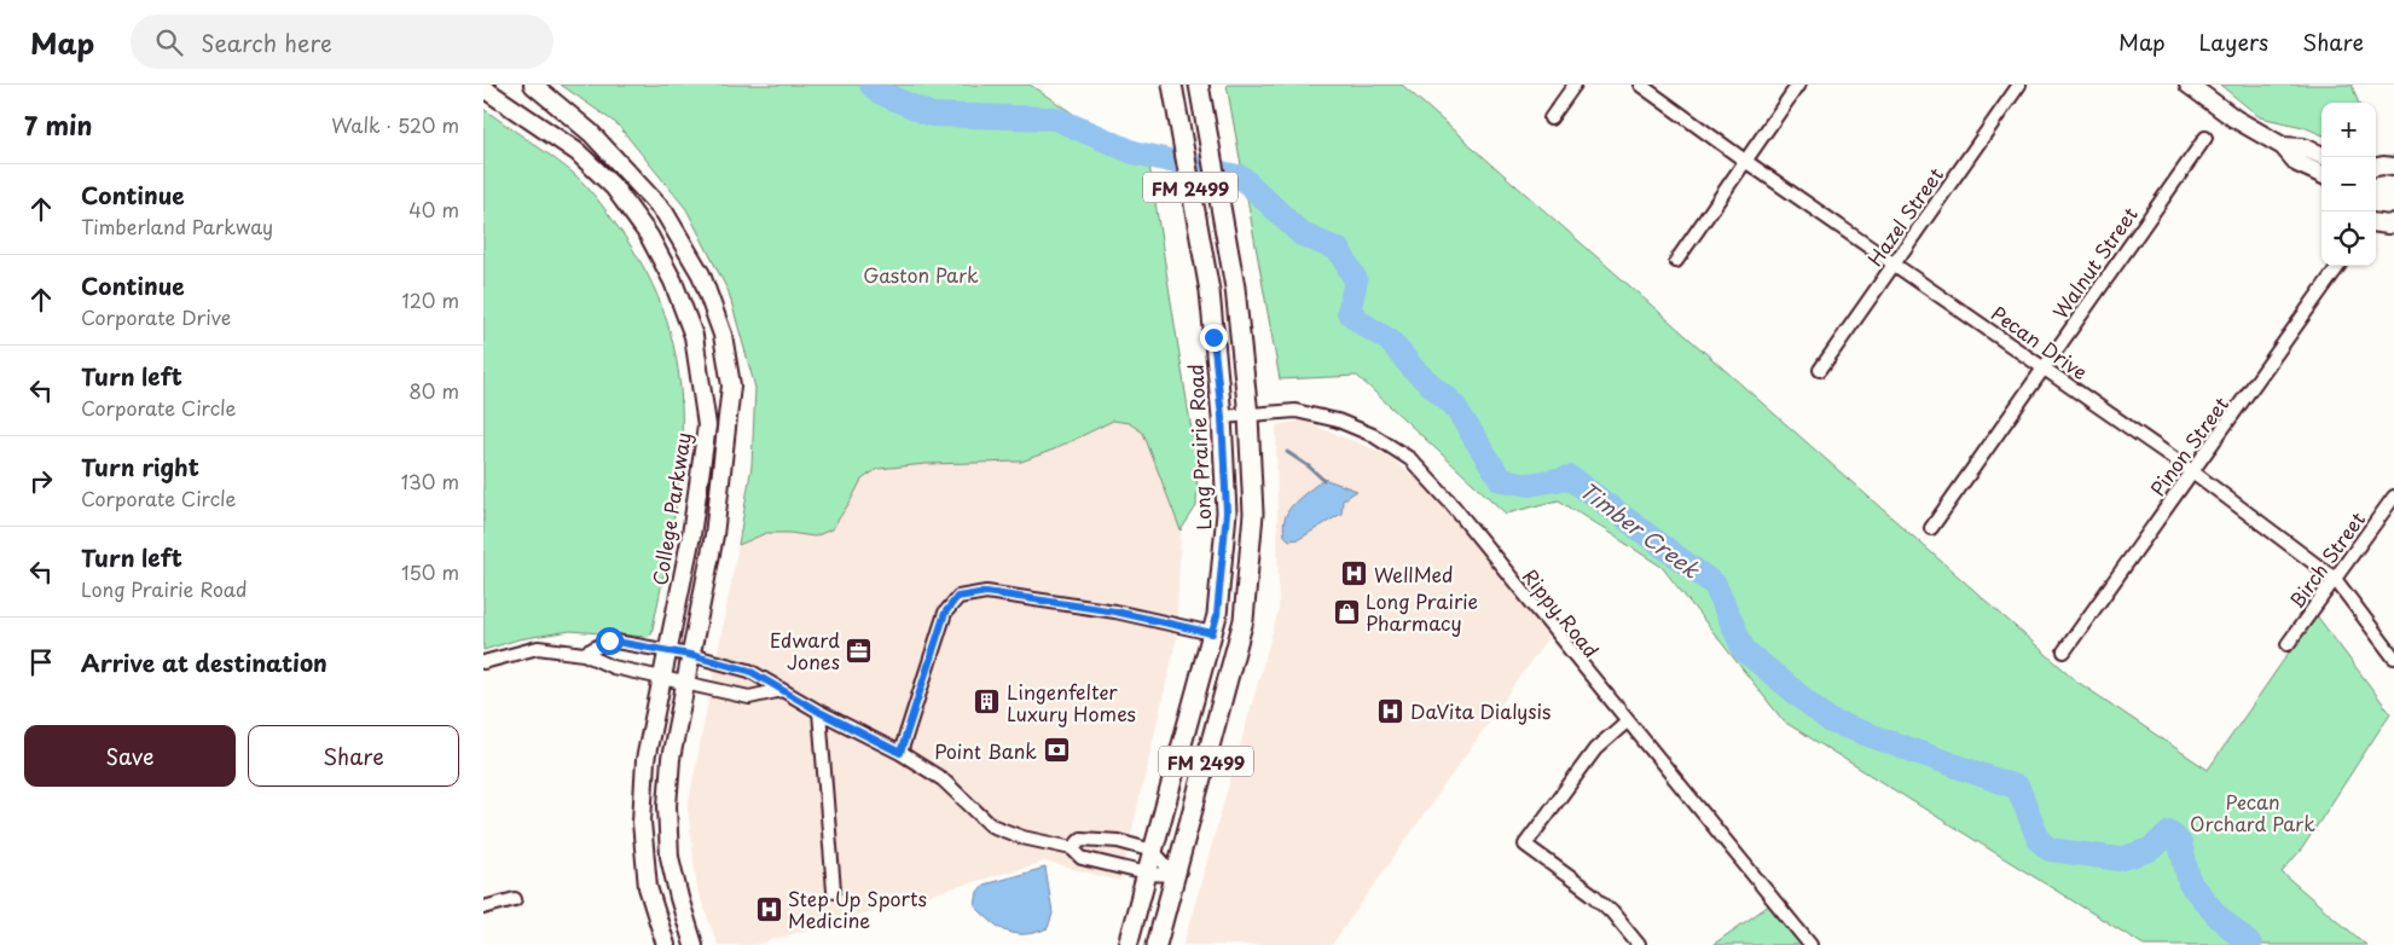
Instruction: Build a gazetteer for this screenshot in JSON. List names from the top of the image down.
{
  "streets": {
    "main road": ["FM 2499", "Long Prairie Road", "College Parkway"],
    "street": [
      "Hazel Street",
      "Walnut Street",
      "Pecan Drive",
      "Pinon Street",
      "Birch Street",
      "Rippy Road"
    ]
  },
  "crossings": [
    ["FM 2499", "Rippy Road"],
    ["Hazel Street", "Pecan Drive"],
    ["Walnut Street", "Pecan Drive"],
    ["Pecan Drive", "Pinon Street"],
    ["Pecan Drive", "Birch Street"],
    ["Long Prairie Road", "Rippy Road"]
  ],
  "water": ["Timber Creek"],
  "parks": ["Gaston Park", "Pecan Orchard Park"],
  "places": {
    "hospital": ["WellMed", "DaVita Dialysis", "Step Up Sports Medicine"],
    "shop": ["Long Prairie Pharmacy"],
    "office": ["Edward Jones"],
    "building": ["Lingenfelter Luxury Homes"],
    "bank": ["Point Bank"]
  },
  "page": {
    "header": "Map",
    "search": "Search here",
    "nav": ["Map", "Layers", "Share"],
    "heading": ["7 min", "Walk · 520 m"],
    "map_buttons": ["+", "−"],
    "list": [
      ["Continue", "Timberland Parkway", "40 m"],
      ["Continue", "Corporate Drive", "120 m"],
      ["Turn left", "Corporate Circle", "80 m"],
      ["Turn right", "Corporate Circle", "130 m"],
      ["Turn left", "Long Prairie Road", "150 m"],
      "Arrive at destination"
    ],
    "buttons": ["Save", "Share"]
  }
}
